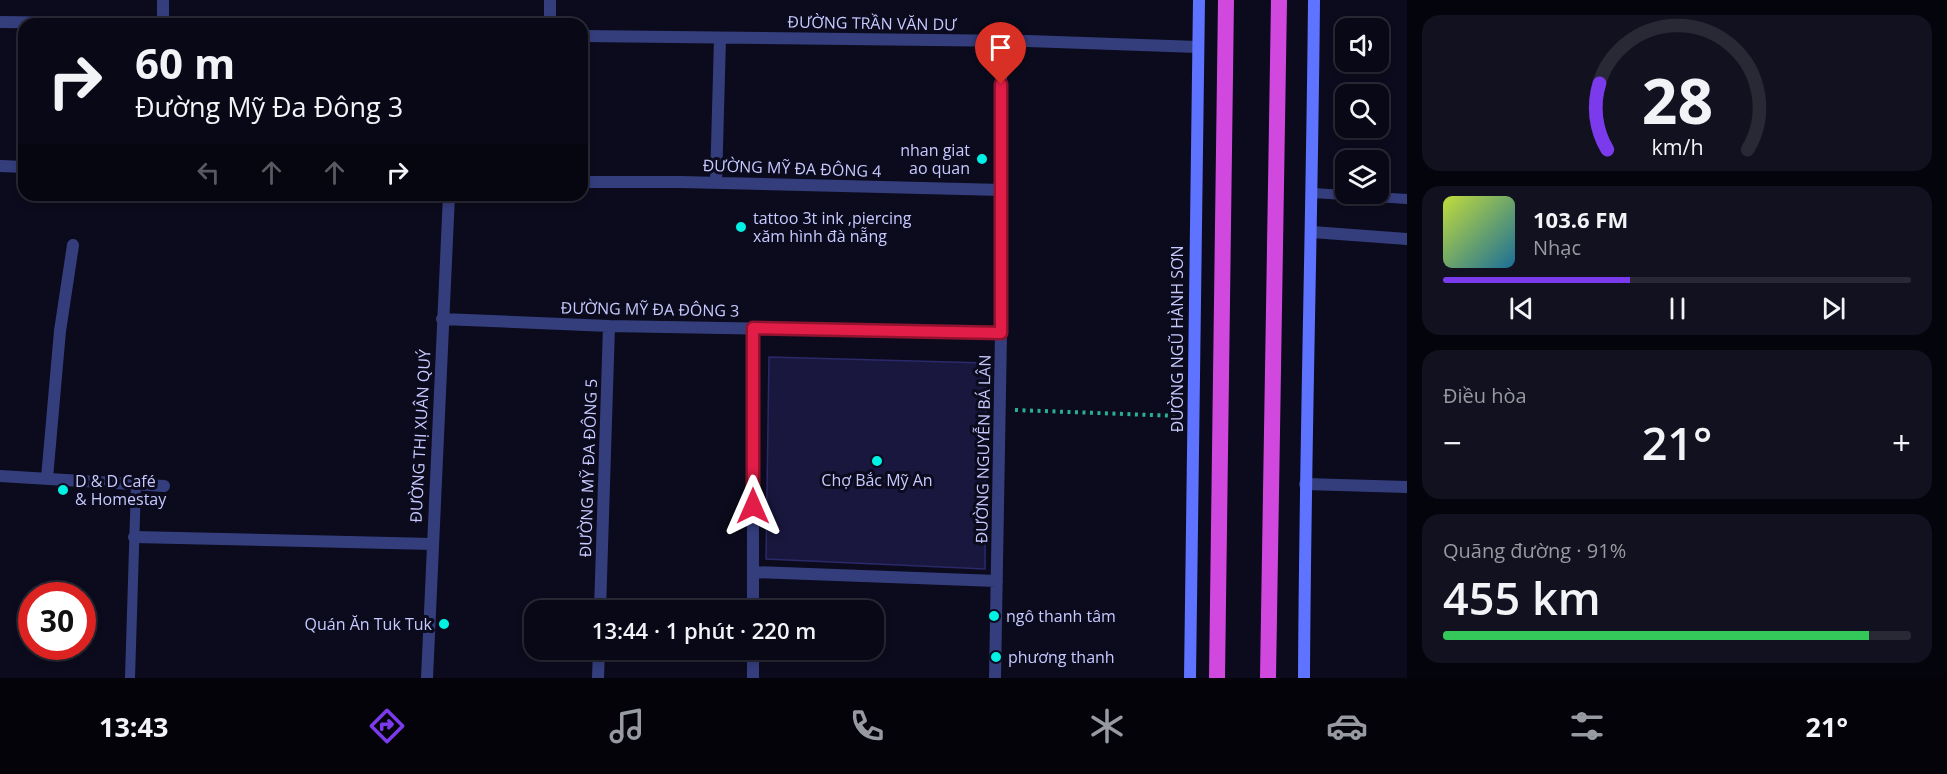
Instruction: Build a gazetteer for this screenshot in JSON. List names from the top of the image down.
{
  "streets": {
    "main road": ["ĐƯỜNG NGŨ HÀNH SƠN"],
    "street": [
      "ĐƯỜNG TRẦN VĂN DƯ",
      "ĐƯỜNG MỸ ĐA ĐÔNG 4",
      "ĐƯỜNG MỸ ĐA ĐÔNG 3",
      "ĐƯỜNG THỊ XUÂN QUÝ",
      "ĐƯỜNG NGUYỄN BÁ LÂN",
      "ĐƯỜNG MỸ ĐA ĐÔNG 5"
    ]
  },
  "crossings": [
    ["ĐƯỜNG TRẦN VĂN DƯ", "ĐƯỜNG NGŨ HÀNH SƠN"],
    ["ĐƯỜNG TRẦN VĂN DƯ", "ĐƯỜNG NGUYỄN BÁ LÂN"],
    ["ĐƯỜNG MỸ ĐA ĐÔNG 4", "ĐƯỜNG NGUYỄN BÁ LÂN"],
    ["ĐƯỜNG MỸ ĐA ĐÔNG 3", "ĐƯỜNG THỊ XUÂN QUÝ"],
    ["ĐƯỜNG MỸ ĐA ĐÔNG 3", "ĐƯỜNG NGUYỄN BÁ LÂN"],
    ["ĐƯỜNG MỸ ĐA ĐÔNG 3", "ĐƯỜNG MỸ ĐA ĐÔNG 5"]
  ],
  "places": [
    "nhan giat ao quan",
    "tattoo 3t ink ,piercing xăm hình đà nẵng",
    "Chợ Bắc Mỹ An",
    "D & D Café & Homestay",
    "ngô thanh tâm",
    "Quán Ăn Tuk Tuk",
    "phương thanh"
  ],
  "page": {
    "turn": ["60 m", "Đường Mỹ Đa Đông 3"],
    "song": ["103.6 FM", "Nhạc"],
    "tile": [
      "Điều hòa",
      ["Quãng đường · 91%", "455 km"]
    ],
    "heat": ["−", "21°", "+"],
    "limit": "30",
    "trip": "13:44 · 1 phút · 220 m",
    "tabs": ["13:43", "21°"],
    "gauge": ["28", "km/h"]
  }
}
